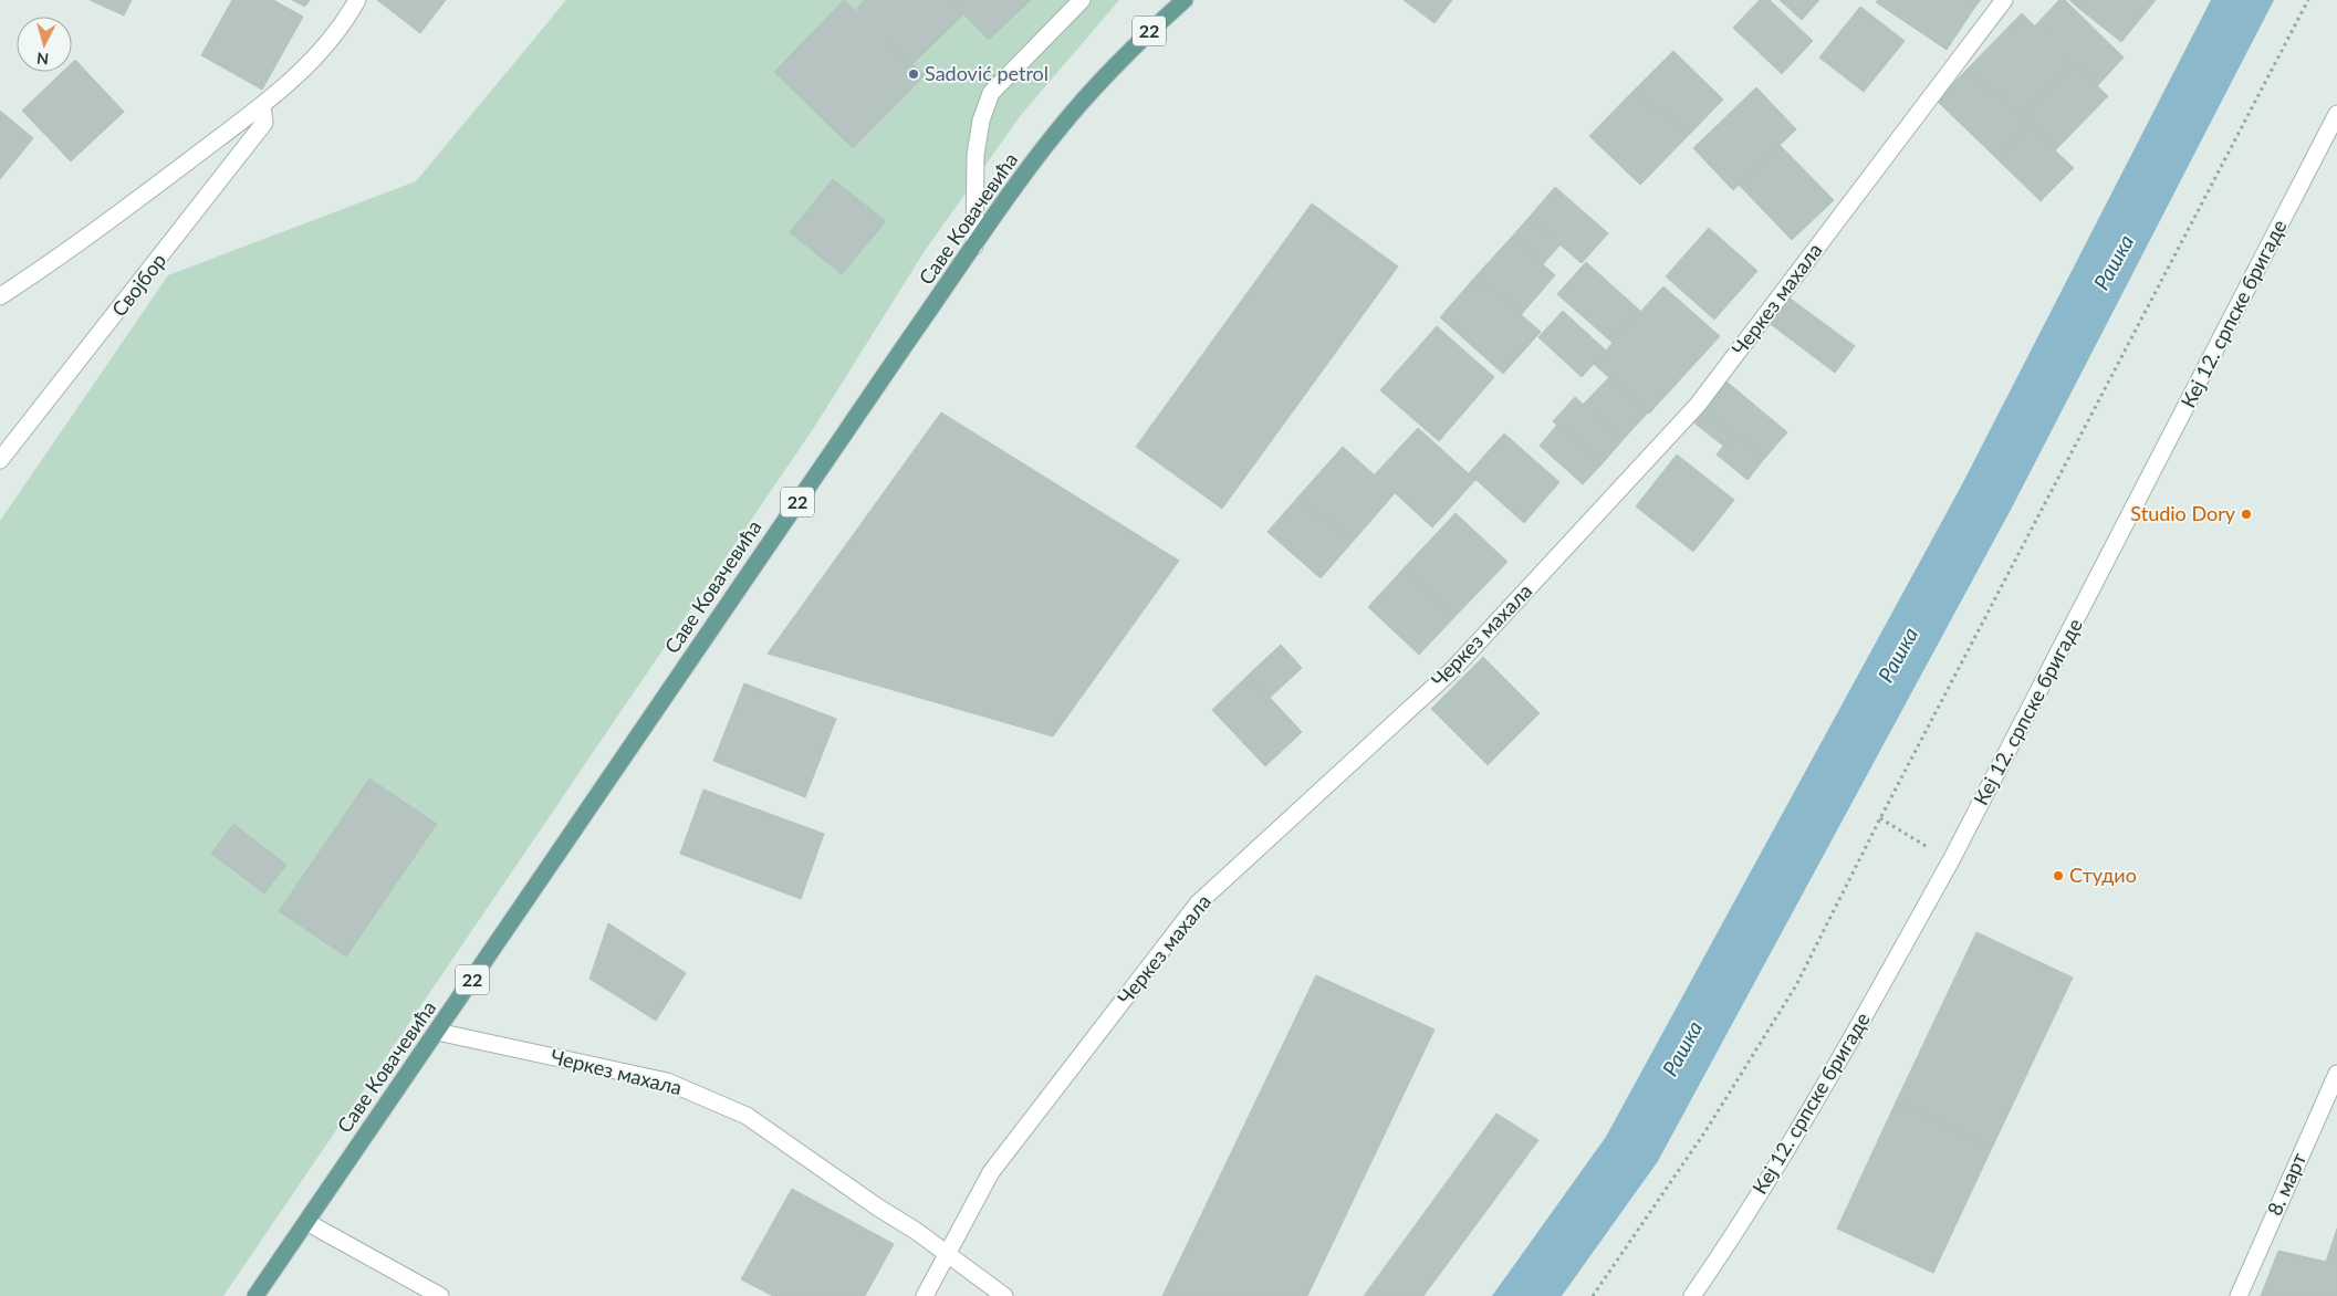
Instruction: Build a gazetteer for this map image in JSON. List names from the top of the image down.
{
  "streets": {
    "main road": ["22", "Саве Ковачевића"],
    "street": [
      "Својбор",
      "Черкез махала",
      "Кеј 12. српске бригаде",
      "8. март"
    ]
  },
  "crossings": [
    ["Саве Ковачевића", "Черкез махала"]
  ],
  "water": ["Рашка"],
  "places": ["Sadović petrol", "Studio Dory", "Студио"],
  "north": "bottom"
}
